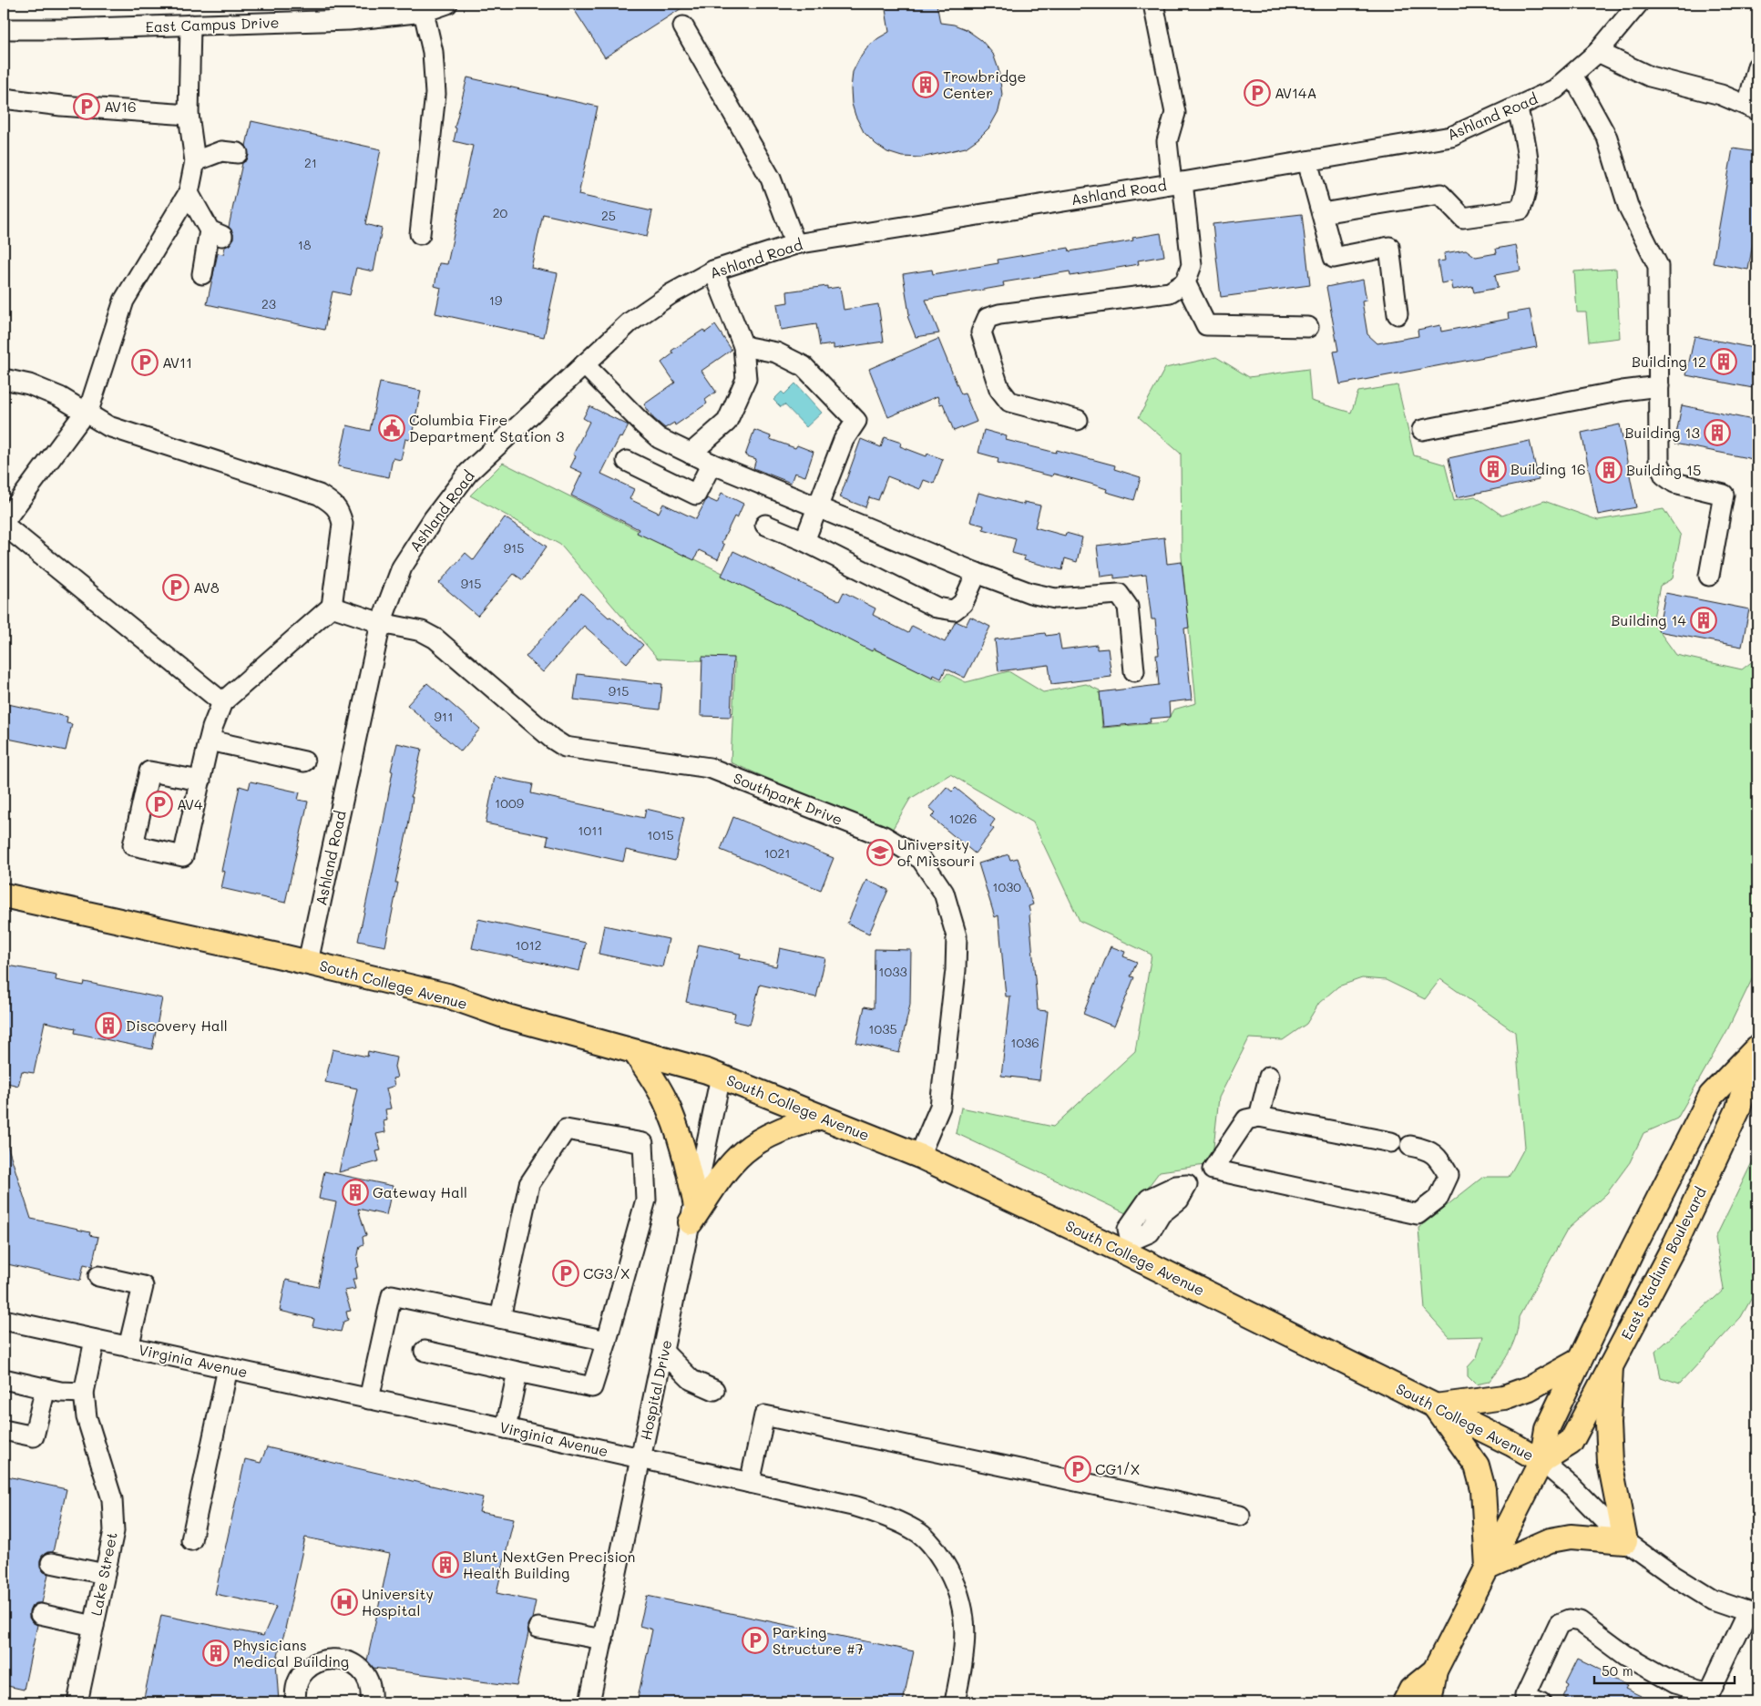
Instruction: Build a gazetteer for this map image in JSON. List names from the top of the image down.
{
  "streets": {
    "main road": ["South College Avenue", "East Stadium Boulevard"],
    "street": [
      "East Campus Drive",
      "Ashland Road",
      "Southpark Drive",
      "Virginia Avenue",
      "Hospital Drive",
      "Lake Street"
    ]
  },
  "crossings": [
    ["Ashland Road", "Southpark Drive"],
    ["Ashland Road", "South College Avenue"],
    ["Southpark Drive", "South College Avenue"],
    ["South College Avenue", "East Stadium Boulevard"],
    ["South College Avenue", "Hospital Drive"],
    ["Virginia Avenue", "Hospital Drive"],
    ["Virginia Avenue", "Lake Street"]
  ],
  "places": {
    "building": [
      "Trowbridge Center",
      "Building 12",
      "Building 13",
      "Building 16",
      "Building 15",
      "Building 14",
      "Discovery Hall",
      "Gateway Hall",
      "Blunt NextGen Precision Health Building",
      "Physicians Medical Building"
    ],
    "parking": [
      "AV14A",
      "AV16",
      "AV11",
      "AV8",
      "AV4",
      "CG3/X",
      "CG1/X",
      "Parking Structure #7"
    ],
    "public building": ["Columbia Fire Department Station 3"],
    "school or university": ["University of Missouri"],
    "hospital": ["University Hospital"]
  },
  "house_numbers": [
    "21",
    "20",
    "25",
    "18",
    "19",
    "23",
    "915",
    "915",
    "915",
    "911",
    "1009",
    "1026",
    "1011",
    "1015",
    "1021",
    "1030",
    "1012",
    "1033",
    "1035",
    "1036"
  ],
  "scale_bar": "50 m"
}
